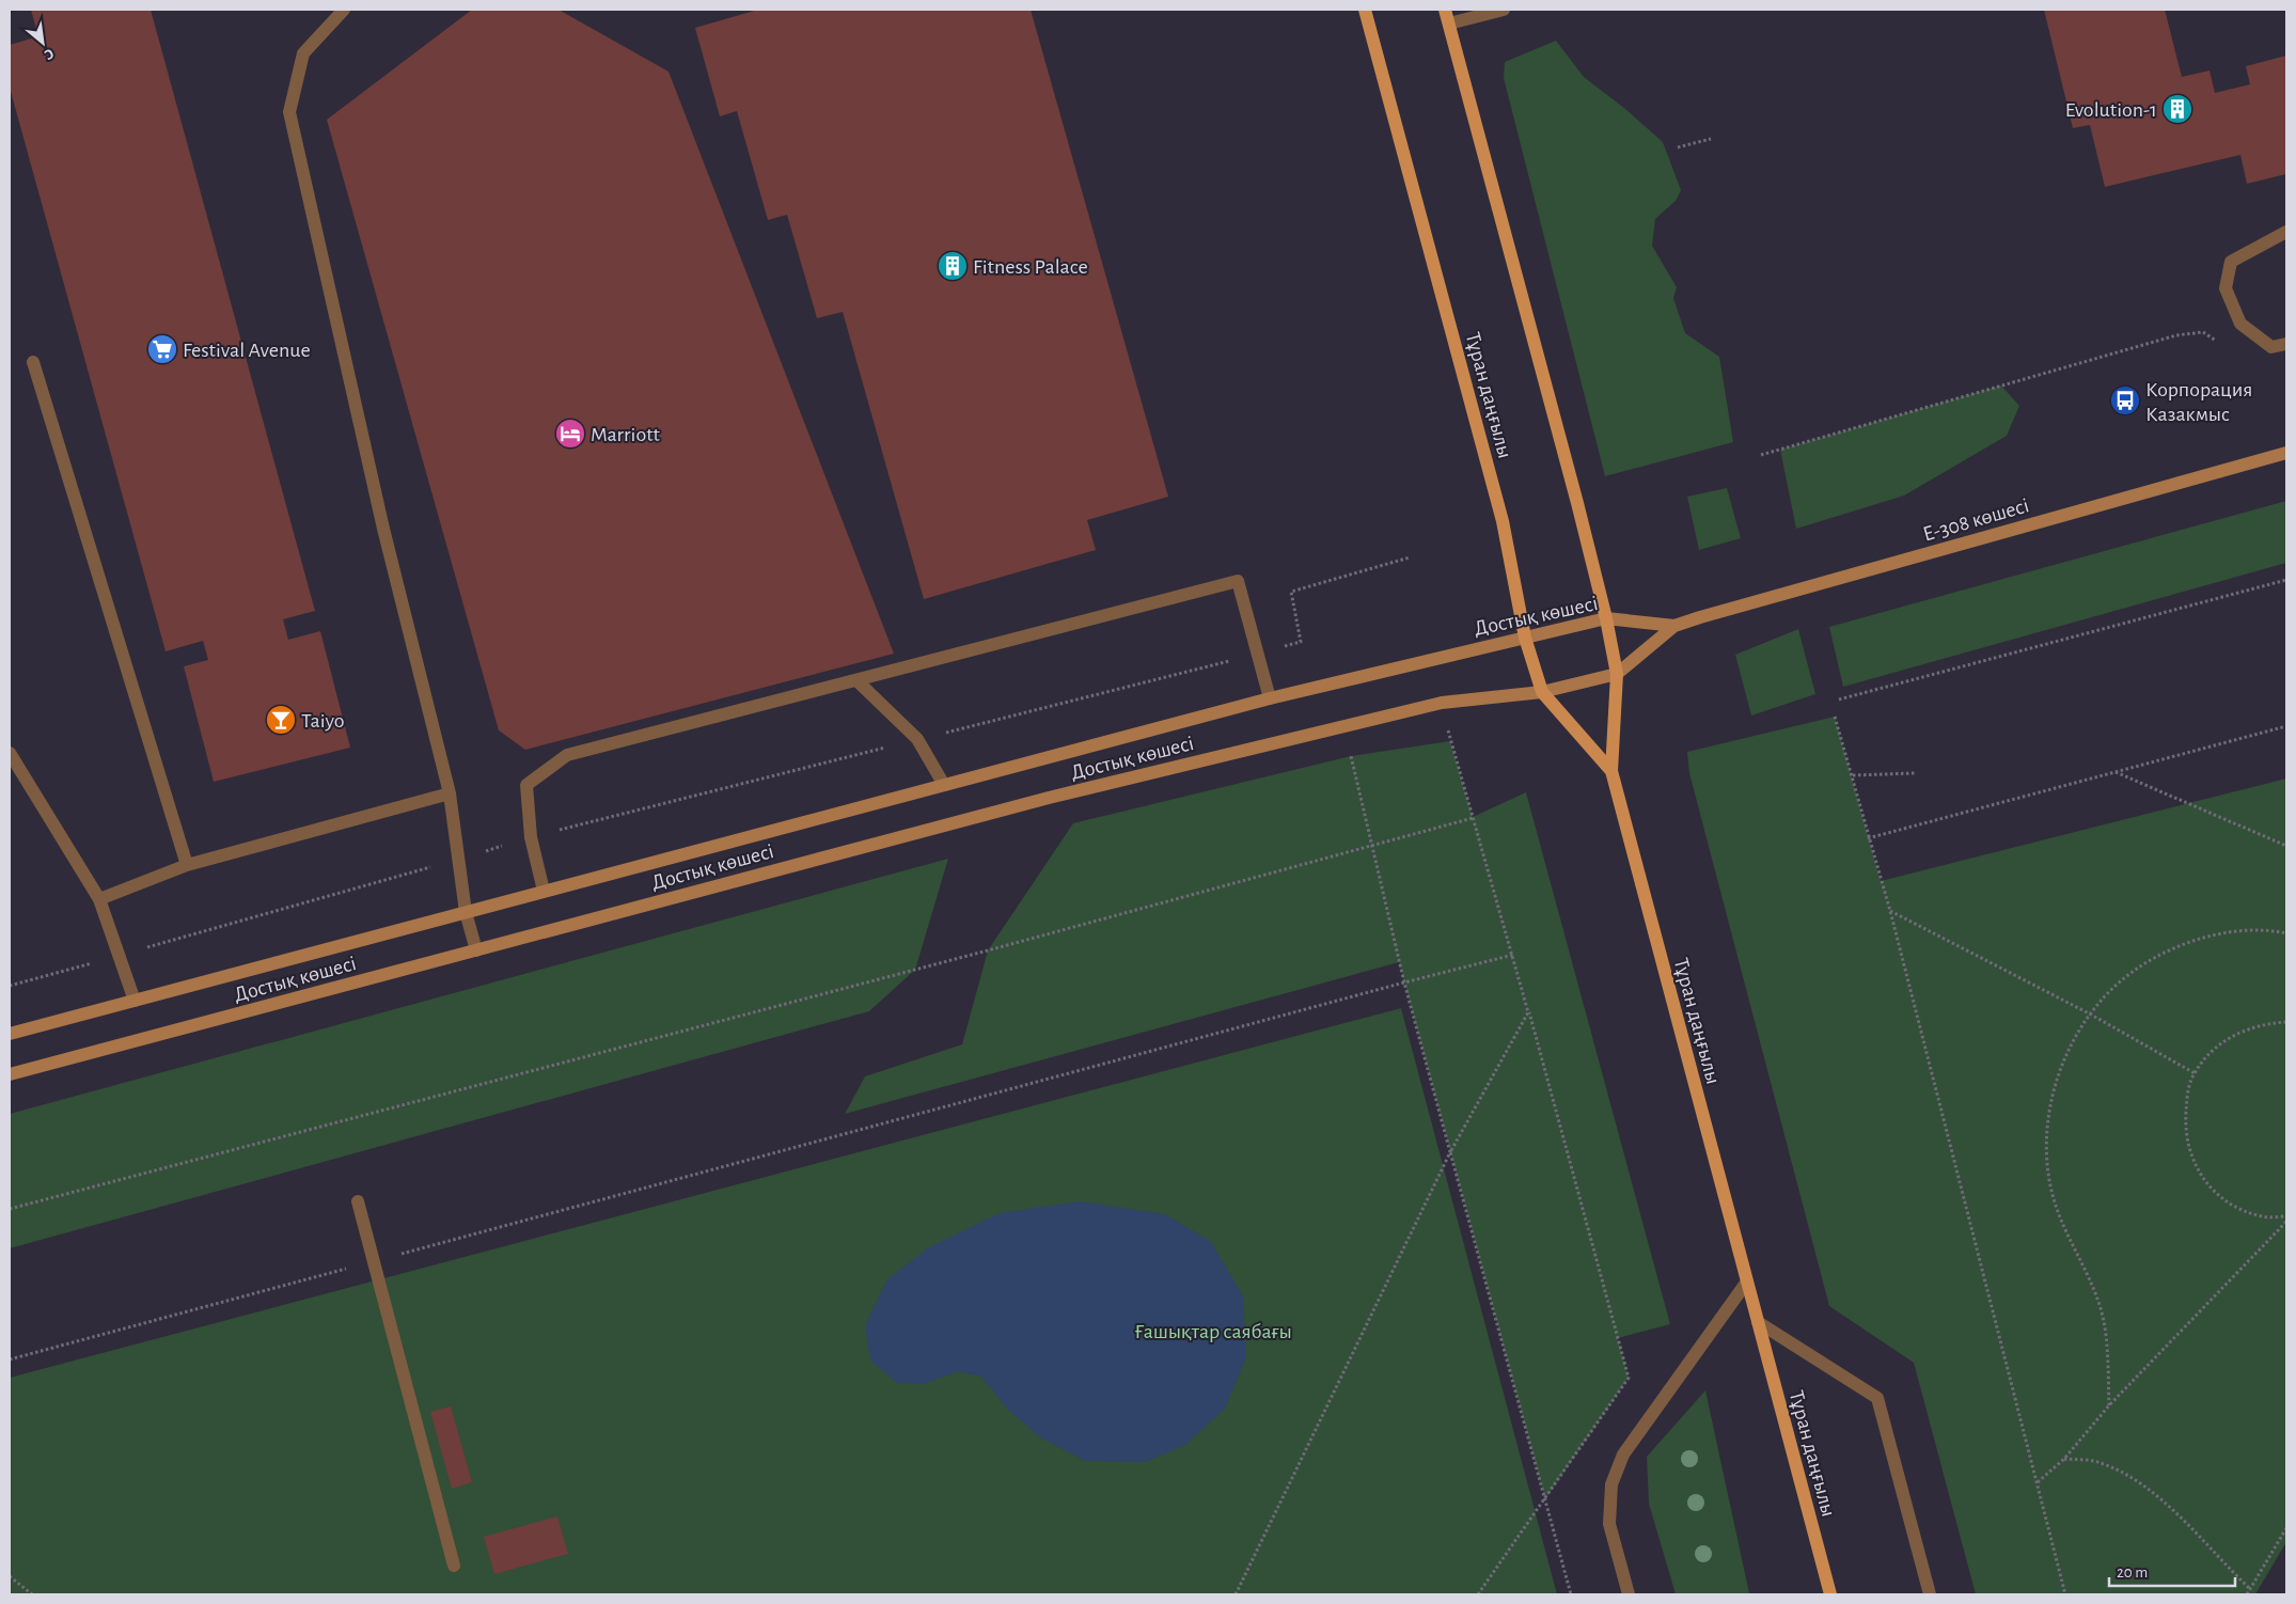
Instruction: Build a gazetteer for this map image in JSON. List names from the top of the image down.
{
  "streets": {
    "main road": ["Тұран даңғылы"],
    "street": ["Е-308 көшесі", "Достық көшесі"]
  },
  "crossings": [
    ["Тұран даңғылы", "Достық көшесі"],
    ["Е-308 көшесі", "Достық көшесі"]
  ],
  "parks": ["Ғашықтар саябағы"],
  "places": {
    "building": ["Evolution-1", "Fitness Palace"],
    "supermarket": ["Festival Avenue"],
    "bus stop": ["Корпорация Казакмыс"],
    "hotel": ["Marriott"],
    "bar": ["Taiyo"]
  },
  "scale_bar": "20 m",
  "north": "bottom right"
}
